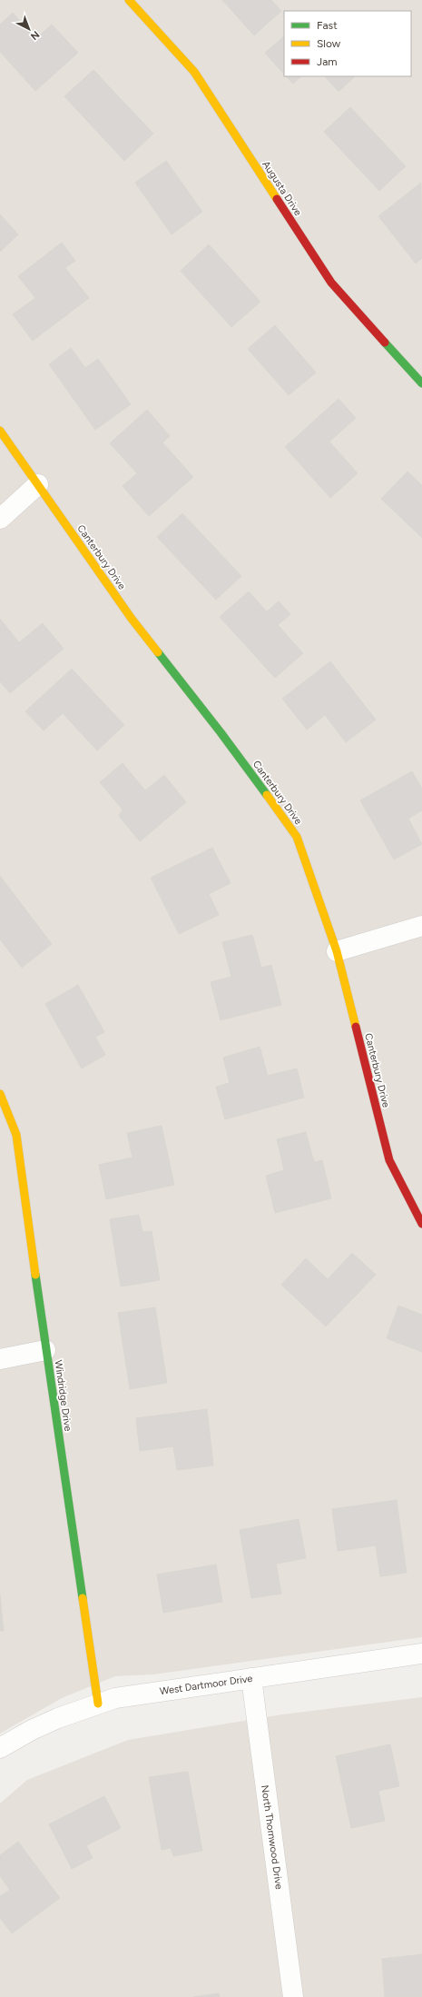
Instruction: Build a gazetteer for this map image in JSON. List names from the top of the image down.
{
  "streets": {
    "street": [
      "Augusta Drive",
      "Canterbury Drive",
      "Windridge Drive",
      "West Dartmoor Drive",
      "North Thornwood Drive"
    ]
  },
  "crossings": [
    ["Windridge Drive", "West Dartmoor Drive"],
    ["West Dartmoor Drive", "North Thornwood Drive"]
  ],
  "legend": ["Fast", "Slow", "Jam"],
  "north": "bottom right"
}
